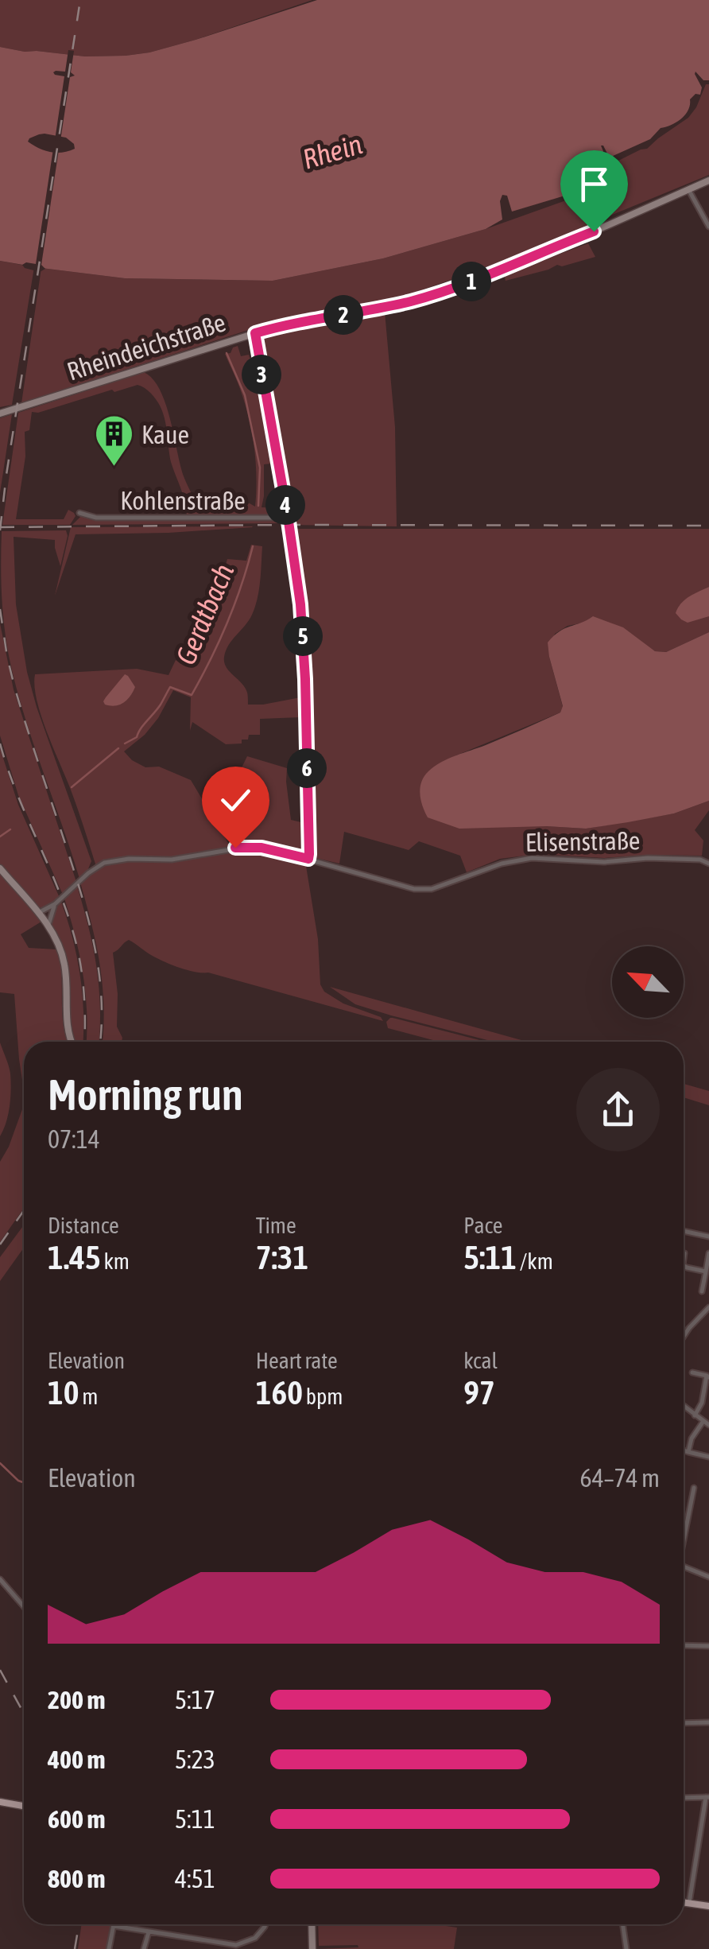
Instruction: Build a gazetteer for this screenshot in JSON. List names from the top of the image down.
{
  "streets": {
    "main road": ["Rheindeichstraße"],
    "street": ["Kohlenstraße", "Elisenstraße"]
  },
  "crossings": [
    ["Rheindeichstraße", "Kohlenstraße"],
    ["Kohlenstraße", "Elisenstraße"]
  ],
  "water": ["Rhein", "Gerdtbach"],
  "places": {
    "building": ["Kaue"]
  },
  "north": "top left",
  "page": {
    "pins": [
      "1",
      "2",
      "3",
      "4",
      "5",
      "6"
    ],
    "heading": ["Morning run", "07:14"],
    "stats": [
      ["Distance", "1.45 km"],
      ["Time", "7:31"],
      ["Pace", "5:11 /km"],
      ["Elevation", "10 m"],
      ["Heart rate", "160 bpm"],
      ["kcal", "97"]
    ],
    "chart": ["Elevation", "64–74 m"],
    "list": [
      {
        "name": "200 m",
        "note": "5:17"
      },
      {
        "name": "400 m",
        "note": "5:23"
      },
      {
        "name": "600 m",
        "note": "5:11"
      },
      {
        "name": "800 m",
        "note": "4:51"
      }
    ]
  }
}
